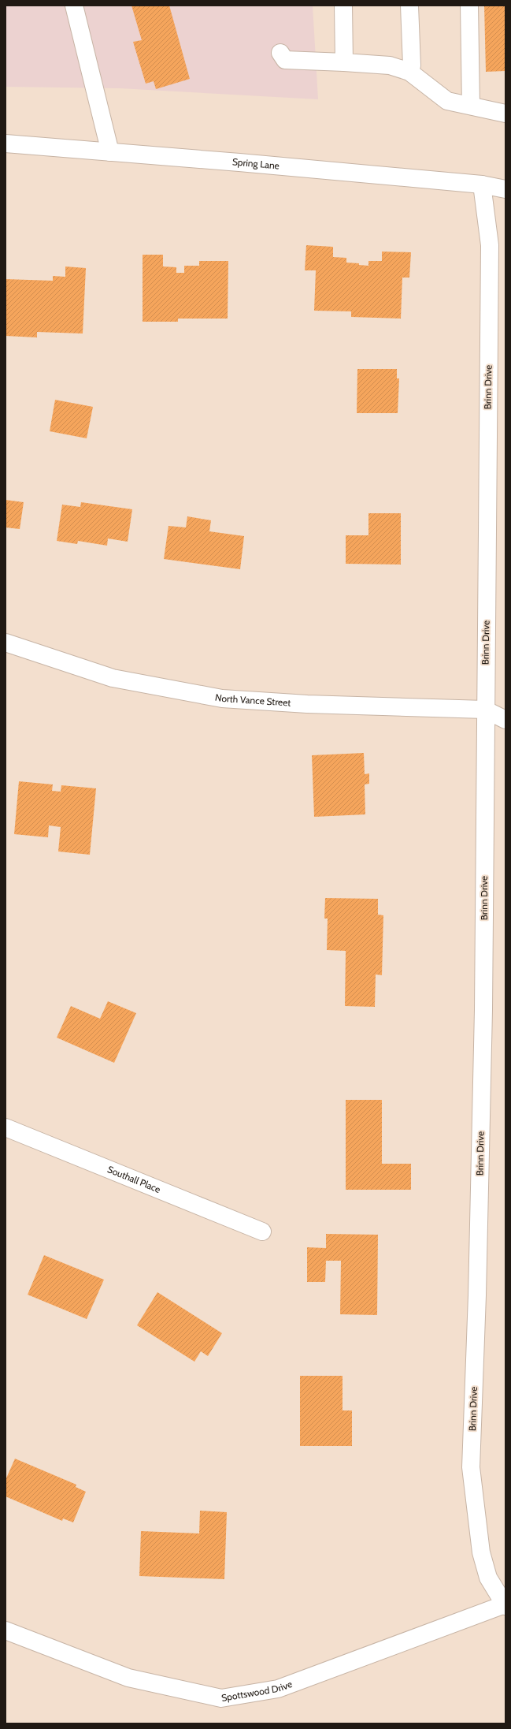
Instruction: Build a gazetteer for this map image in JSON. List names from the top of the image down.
{
  "streets": {
    "street": [
      "Spring Lane",
      "Brinn Drive",
      "North Vance Street",
      "Southall Place",
      "Spottswood Drive"
    ]
  },
  "crossings": [
    ["Spring Lane", "Brinn Drive"],
    ["Brinn Drive", "North Vance Street"],
    ["Brinn Drive", "Spottswood Drive"]
  ]
}
